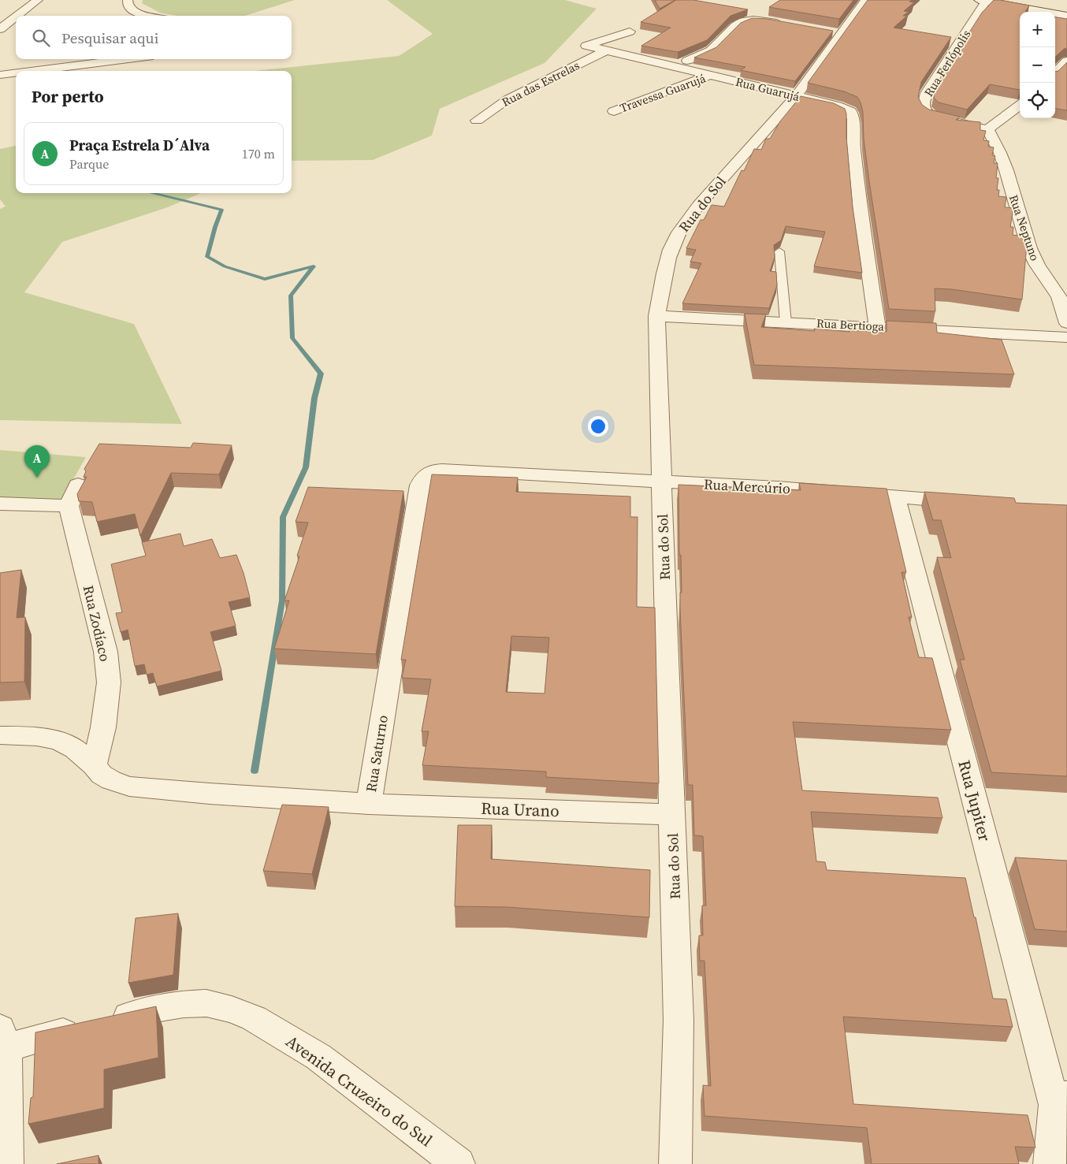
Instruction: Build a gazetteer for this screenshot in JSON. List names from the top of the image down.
{
  "streets": {
    "street": [
      "Rua Ferlópolis",
      "Rua das Estrelas",
      "Rua Guarujá",
      "Travessa Guarujá",
      "Rua do Sol",
      "Rua Neptuno",
      "Rua Bertioga",
      "Rua Mercúrio",
      "Rua Zodíaco",
      "Rua Saturno",
      "Rua Jupiter",
      "Rua Urano",
      "Avenida Cruzeiro do Sul"
    ]
  },
  "crossings": [
    ["Rua Ferlópolis", "Rua Neptuno"],
    ["Rua das Estrelas", "Rua Guarujá"],
    ["Rua Guarujá", "Travessa Guarujá"],
    ["Rua Guarujá", "Rua do Sol"],
    ["Rua Guarujá", "Rua Bertioga"],
    ["Rua do Sol", "Rua Bertioga"],
    ["Rua do Sol", "Rua Mercúrio"],
    ["Rua do Sol", "Rua Urano"],
    ["Rua Mercúrio", "Rua Saturno"],
    ["Rua Mercúrio", "Rua Jupiter"],
    ["Rua Zodíaco", "Rua Saturno"],
    ["Rua Saturno", "Rua Urano"]
  ],
  "page": {
    "map_buttons": ["+", "−"],
    "search": "Pesquisar aqui",
    "heading": "Por perto",
    "list": [
      {
        "mark": "A",
        "name": "Praça Estrela D´Alva",
        "note": "Parque",
        "value": "170 m"
      }
    ],
    "pins": "A"
  }
}
